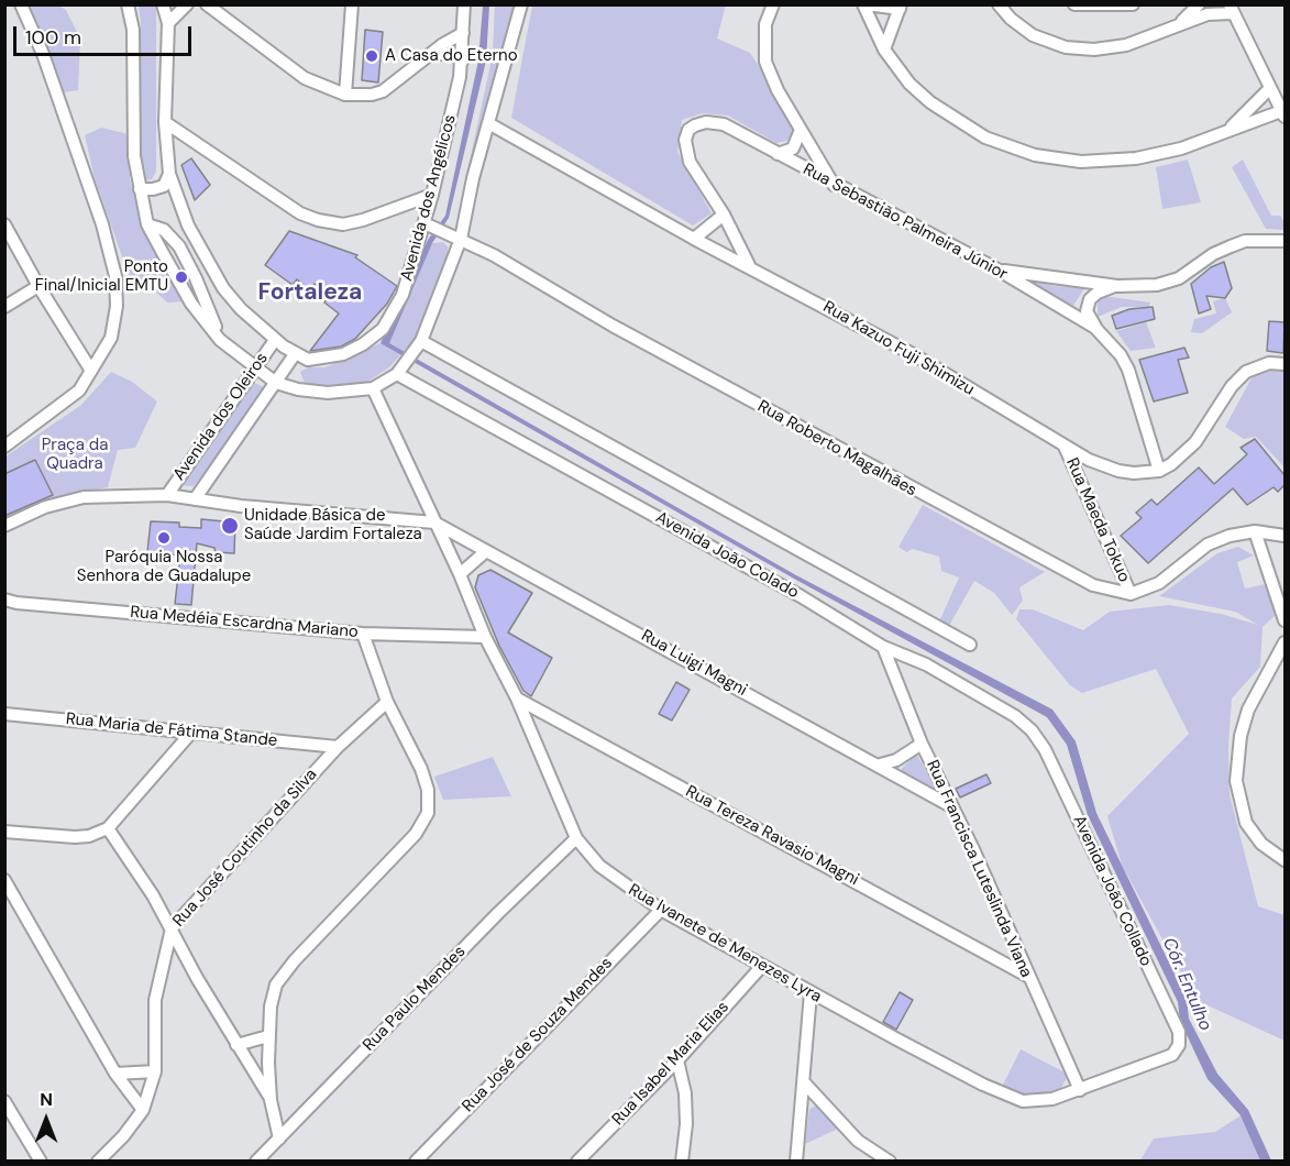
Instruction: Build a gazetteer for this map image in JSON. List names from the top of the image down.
{
  "streets": {
    "street": [
      "Avenida dos Angélicos",
      "Rua Sebastião Palmeira Júnior",
      "Rua Kazuo Fuji Shimizu",
      "Avenida dos Oleiros",
      "Rua Roberto Magalhães",
      "Rua Maeda Tokuo",
      "Avenida João Colado",
      "Rua Medéia Escardna Mariano",
      "Rua Luigi Magni",
      "Rua Maria de Fátima Stande",
      "Rua Tereza Ravasio Magni",
      "Rua José Coutinho da Silva",
      "Rua Francisca Luteslinda Viana",
      "Avenida João Collado",
      "Rua Ivanete de Menezes Lyra",
      "Rua Paulo Mendes",
      "Rua José de Souza Mendes",
      "Rua Isabel Maria Elias"
    ]
  },
  "crossings": [
    ["Avenida dos Angélicos", "Avenida dos Oleiros"],
    ["Avenida dos Angélicos", "Rua Roberto Magalhães"],
    ["Rua Sebastião Palmeira Júnior", "Rua Kazuo Fuji Shimizu"],
    ["Rua Kazuo Fuji Shimizu", "Rua Maeda Tokuo"],
    ["Rua Roberto Magalhães", "Rua Maeda Tokuo"],
    ["Avenida João Colado", "Rua Francisca Luteslinda Viana"],
    ["Avenida João Colado", "Avenida João Collado"],
    ["Rua Medéia Escardna Mariano", "Rua Ivanete de Menezes Lyra"],
    ["Rua Luigi Magni", "Rua Francisca Luteslinda Viana"],
    ["Rua Luigi Magni", "Rua Ivanete de Menezes Lyra"],
    ["Rua Maria de Fátima Stande", "Rua José Coutinho da Silva"],
    ["Rua Tereza Ravasio Magni", "Rua Francisca Luteslinda Viana"],
    ["Rua Tereza Ravasio Magni", "Rua Ivanete de Menezes Lyra"],
    ["Rua Francisca Luteslinda Viana", "Rua Ivanete de Menezes Lyra"],
    ["Avenida João Collado", "Rua Ivanete de Menezes Lyra"],
    ["Rua Ivanete de Menezes Lyra", "Rua Paulo Mendes"],
    ["Rua Ivanete de Menezes Lyra", "Rua José de Souza Mendes"],
    ["Rua Ivanete de Menezes Lyra", "Rua Isabel Maria Elias"]
  ],
  "districts": ["Fortaleza"],
  "water": ["Cór. Entulho"],
  "parks": ["Praça da Quadra"],
  "places": [
    "A Casa do Eterno",
    "Ponto Final/Inicial EMTU",
    "Unidade Básica de Saúde Jardim Fortaleza",
    "Paróquia Nossa Senhora de Guadalupe"
  ],
  "scale_bar": "100 m",
  "north": "top"
}
